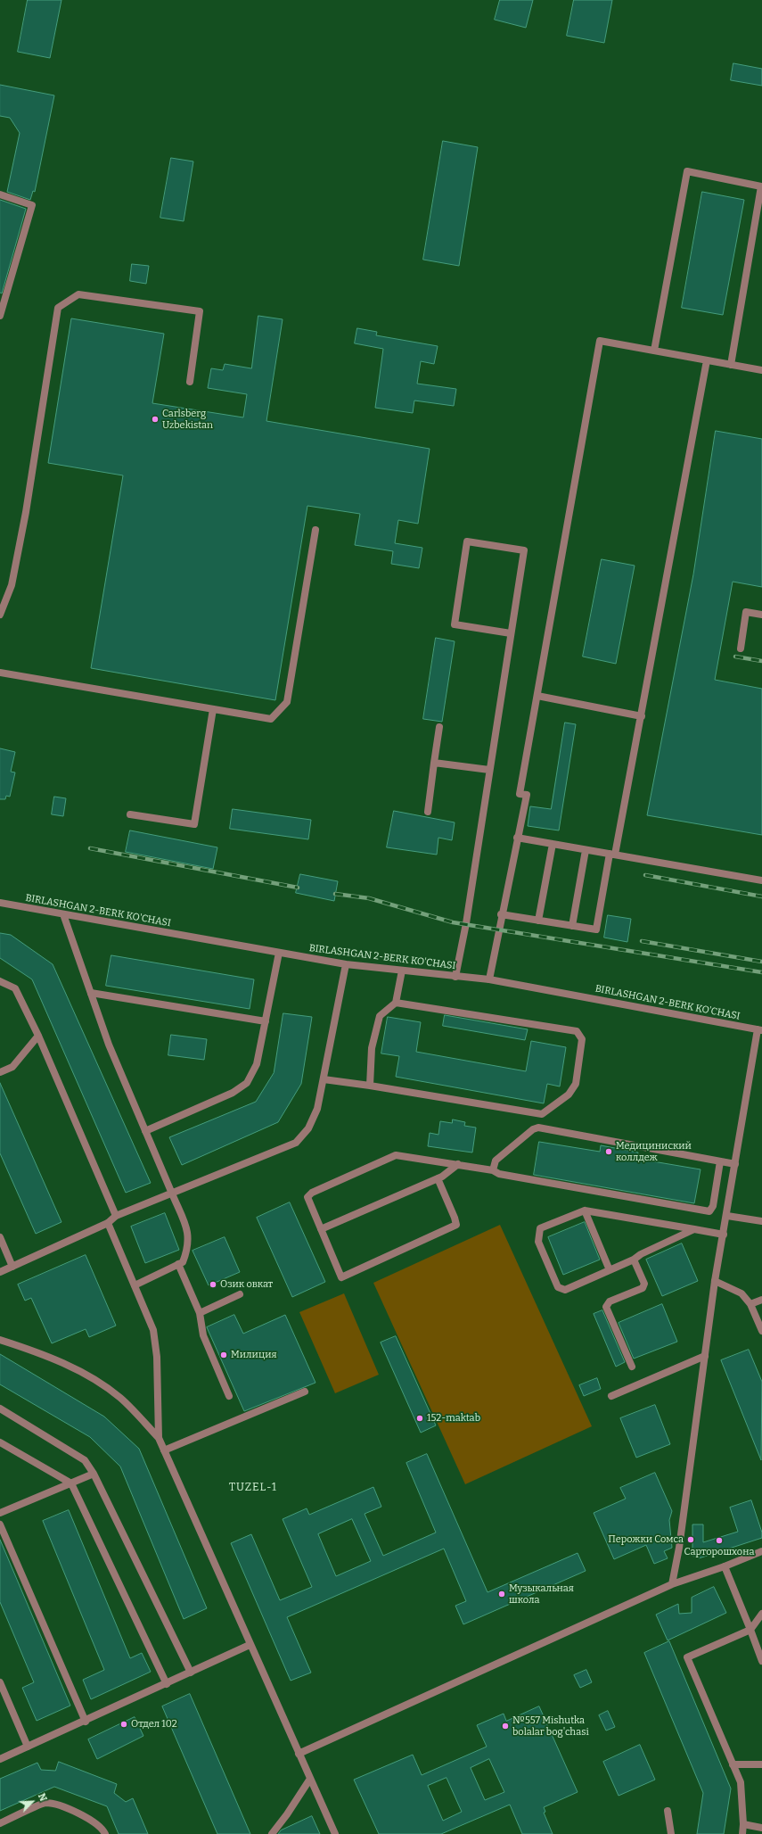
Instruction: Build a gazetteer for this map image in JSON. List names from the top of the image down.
{
  "streets": {
    "street": ["BIRLASHGAN 2-BERK KO'CHASI"]
  },
  "districts": ["TUZEL-1"],
  "places": [
    "Carlsberg Uzbekistan",
    "Медициниский коллдеж",
    "Озик овкат",
    "Милиция",
    "152-maktab",
    "Перожки Сомса",
    "Сарторошхона",
    "Музыкальная школа",
    "Отдел 102",
    "№557 Mishutka bolalar bog'chasi"
  ],
  "north": "top right"
}
